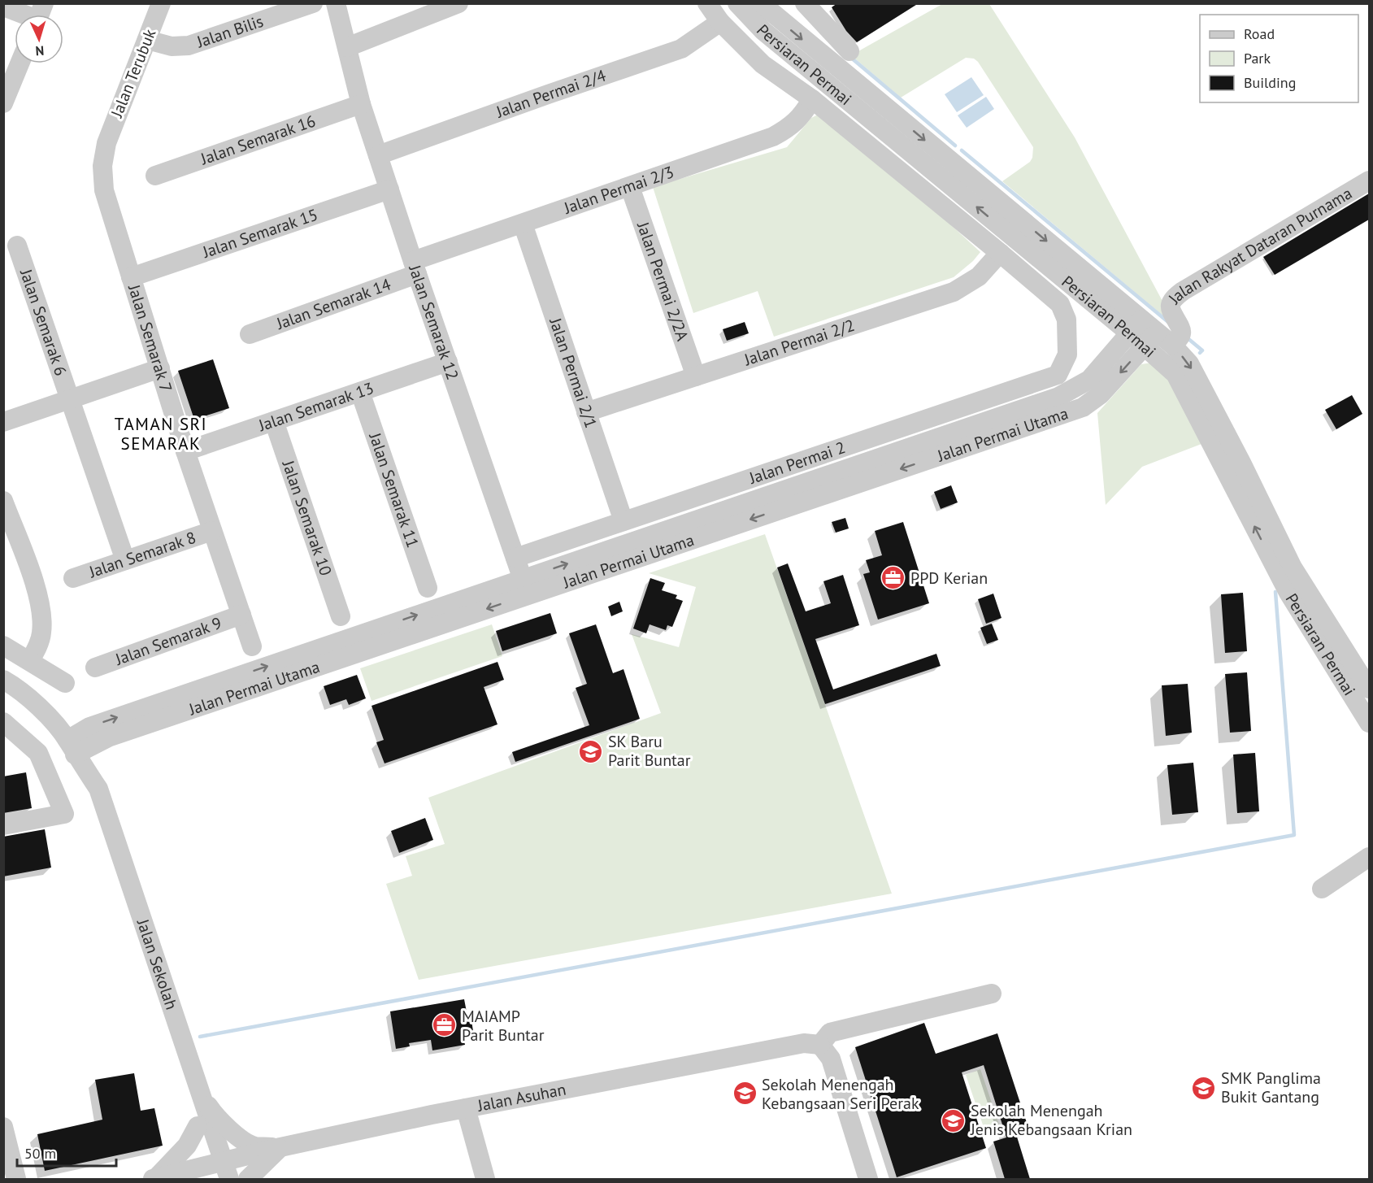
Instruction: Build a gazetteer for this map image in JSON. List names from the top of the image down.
{
  "streets": {
    "street": [
      "Jalan Bilis",
      "Persiaran Permai",
      "Jalan Terubuk",
      "Jalan Permai 2/4",
      "Jalan Semarak 16",
      "Jalan Permai 2/3",
      "Jalan Semarak 15",
      "Jalan Rakyat Dataran Purnama",
      "Jalan Permai 2/2A",
      "Jalan Semarak 14",
      "Jalan Semarak 6",
      "Jalan Semarak 12",
      "Jalan Semarak 7",
      "Jalan Permai 2/2",
      "Jalan Permai 2/1",
      "Jalan Semarak 13",
      "Jalan Permai Utama",
      "Jalan Permai 2",
      "Jalan Semarak 11",
      "Jalan Semarak 10",
      "Jalan Semarak 8",
      "Jalan Semarak 9",
      "Jalan Sekolah",
      "Jalan Asuhan"
    ]
  },
  "crossings": [
    ["Jalan Bilis", "Jalan Terubuk"],
    ["Persiaran Permai", "Jalan Rakyat Dataran Purnama"],
    ["Persiaran Permai", "Jalan Permai Utama"],
    ["Jalan Terubuk", "Jalan Semarak 7"],
    ["Jalan Permai 2/4", "Jalan Semarak 12"],
    ["Jalan Semarak 16", "Jalan Semarak 12"],
    ["Jalan Permai 2/3", "Jalan Permai 2/2A"],
    ["Jalan Permai 2/3", "Jalan Semarak 14"],
    ["Jalan Permai 2/3", "Jalan Semarak 12"],
    ["Jalan Permai 2/3", "Jalan Permai 2/1"],
    ["Jalan Semarak 15", "Jalan Semarak 12"],
    ["Jalan Semarak 15", "Jalan Semarak 7"],
    ["Jalan Permai 2/2A", "Jalan Permai 2/2"],
    ["Jalan Semarak 14", "Jalan Semarak 12"],
    ["Jalan Semarak 6", "Jalan Semarak 8"],
    ["Jalan Semarak 12", "Jalan Semarak 13"],
    ["Jalan Semarak 12", "Jalan Permai Utama"],
    ["Jalan Semarak 12", "Jalan Permai 2"],
    ["Jalan Semarak 7", "Jalan Semarak 13"],
    ["Jalan Semarak 7", "Jalan Semarak 8"],
    ["Jalan Semarak 7", "Jalan Semarak 9"],
    ["Jalan Permai 2/2", "Jalan Permai 2/1"],
    ["Jalan Permai 2/2", "Jalan Permai 2"],
    ["Jalan Permai 2/1", "Jalan Permai 2"],
    ["Jalan Semarak 13", "Jalan Semarak 11"],
    ["Jalan Semarak 13", "Jalan Semarak 10"],
    ["Jalan Permai Utama", "Jalan Sekolah"],
    ["Jalan Sekolah", "Jalan Asuhan"]
  ],
  "districts": ["TAMAN SRI SEMARAK"],
  "places": {
    "office": ["PPD Kerian", "MAIAMP Parit Buntar"],
    "school or university": [
      "SK Baru Parit Buntar",
      "SMK Panglima Bukit Gantang",
      "Sekolah Menengah Kebangsaan Seri Perak",
      "Sekolah Menengah Jenis Kebangsaan Krian"
    ]
  },
  "legend": ["Road", "Park", "Building"],
  "scale_bar": "50 m",
  "north": "bottom"
}
